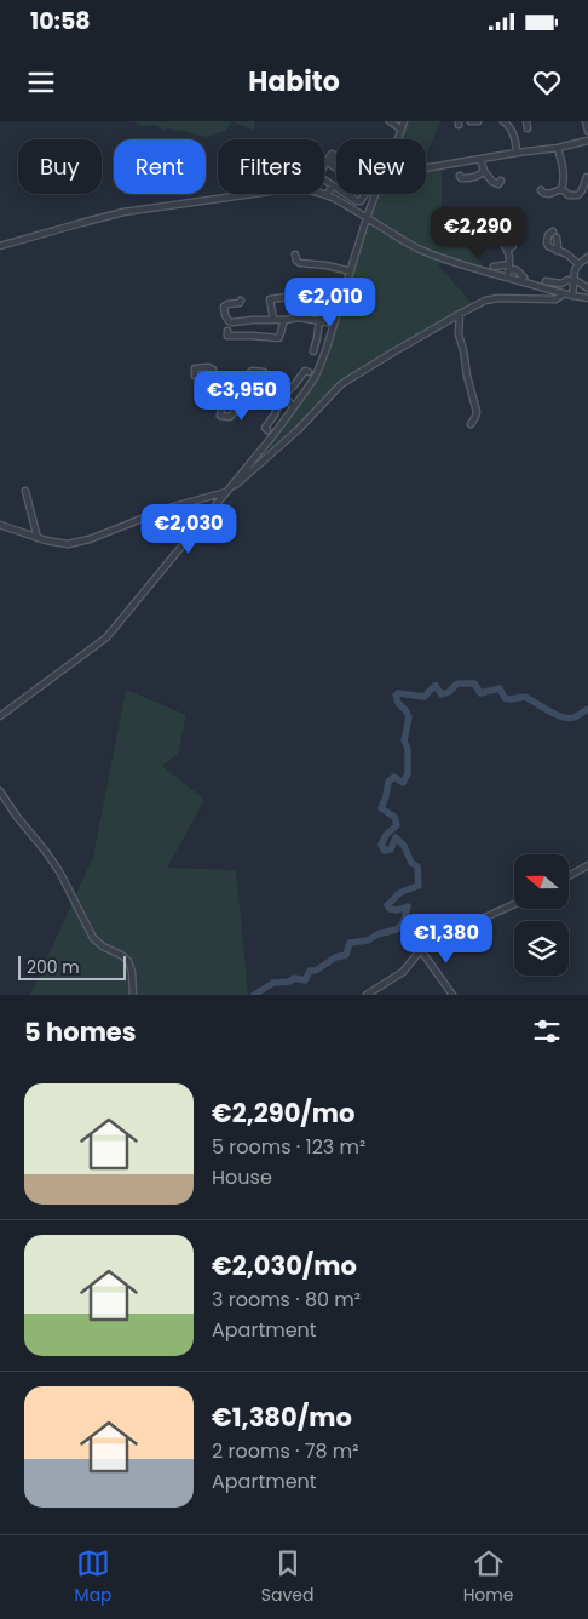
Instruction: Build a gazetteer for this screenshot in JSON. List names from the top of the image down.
{
  "scale_bar": "200 m",
  "north": "left",
  "page": {
    "status": "10:58",
    "header": "Habito",
    "chip": [
      "Buy",
      "Rent",
      "Filters",
      "New"
    ],
    "price": [
      "€2,290",
      "€2,010",
      "€3,950",
      "€2,030",
      "€1,380"
    ],
    "scale": "200 m",
    "heading": "5 homes",
    "list": [
      {
        "name": "€2,290/mo",
        "note": "5 rooms · 123 m² · House"
      },
      {
        "name": "€2,030/mo",
        "note": "3 rooms · 80 m² · Apartment"
      },
      {
        "name": "€1,380/mo",
        "note": "2 rooms · 78 m² · Apartment"
      }
    ],
    "tabs": ["Map", "Saved", "Home"]
  }
}
